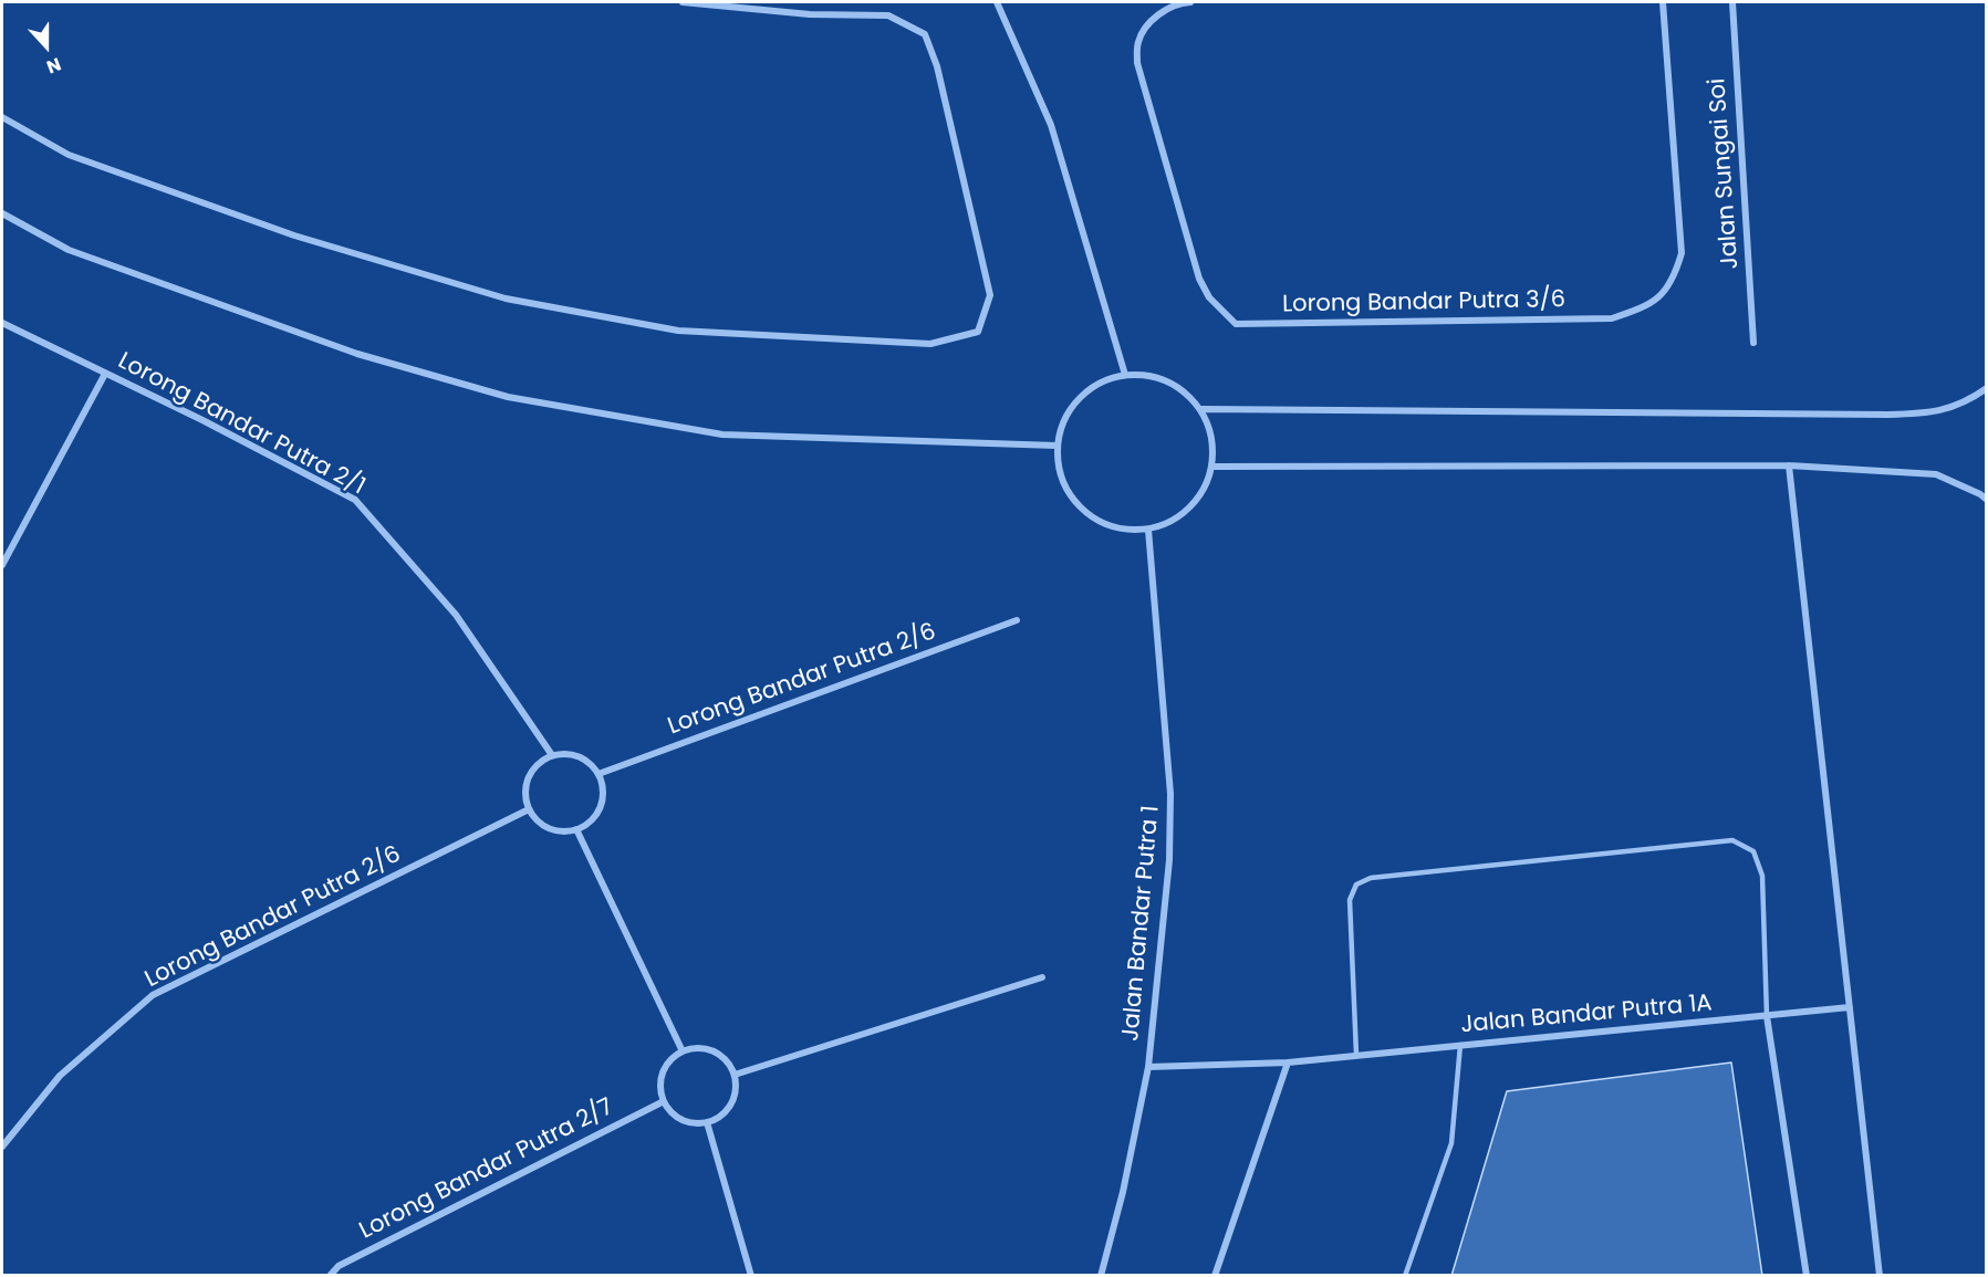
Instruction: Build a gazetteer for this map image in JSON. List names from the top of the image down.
{
  "streets": {
    "street": [
      "Jalan Sungai Soi",
      "Lorong Bandar Putra 3/6",
      "Lorong Bandar Putra 2/1",
      "Lorong Bandar Putra 2/6",
      "Jalan Bandar Putra 1",
      "Jalan Bandar Putra 1A",
      "Lorong Bandar Putra 2/7"
    ]
  },
  "crossings": [
    ["Lorong Bandar Putra 2/1", "Lorong Bandar Putra 2/6"],
    ["Jalan Bandar Putra 1", "Jalan Bandar Putra 1A"]
  ],
  "north": "bottom"
}
